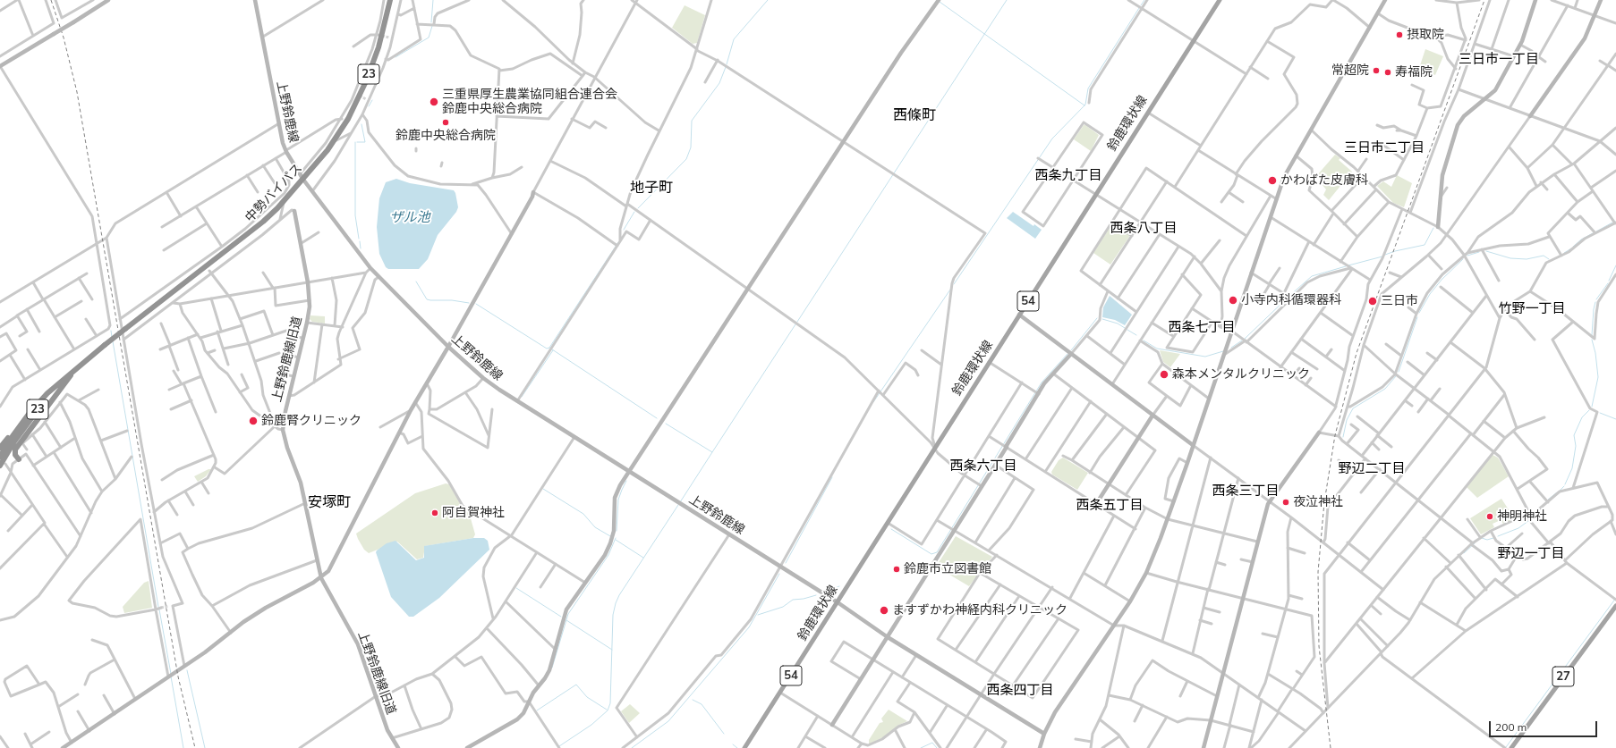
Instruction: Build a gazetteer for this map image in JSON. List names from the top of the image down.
{
  "streets": {
    "highway": ["23", "中勢バイパス"],
    "main road": ["鈴鹿環状線", "54", "27"],
    "street": ["上野鈴鹿線", "上野鈴鹿線旧道"]
  },
  "crossings": [
    ["上野鈴鹿線", "鈴鹿環状線"],
    ["上野鈴鹿線", "中勢バイパス"]
  ],
  "districts": [
    "三日市一丁目",
    "西條町",
    "三日市二丁目",
    "西条九丁目",
    "地子町",
    "西条八丁目",
    "竹野一丁目",
    "西条七丁目",
    "西条六丁目",
    "野辺二丁目",
    "西条三丁目",
    "安塚町",
    "西条五丁目",
    "野辺一丁目",
    "西条四丁目"
  ],
  "water": ["ザル池"],
  "places": [
    "摂取院",
    "常超院",
    "寿福院",
    "三重県厚生農業協同組合連合会 鈴鹿中央総合病院",
    "鈴鹿中央総合病院",
    "かわばた皮膚科",
    "小寺内科循環器科",
    "三日市",
    "森本メンタルクリニック",
    "鈴鹿腎クリニック",
    "夜泣神社",
    "阿自賀神社",
    "神明神社",
    "鈴鹿市立図書館",
    "ますずかわ神経内科クリニック"
  ],
  "scale_bar": "200 m"
}
